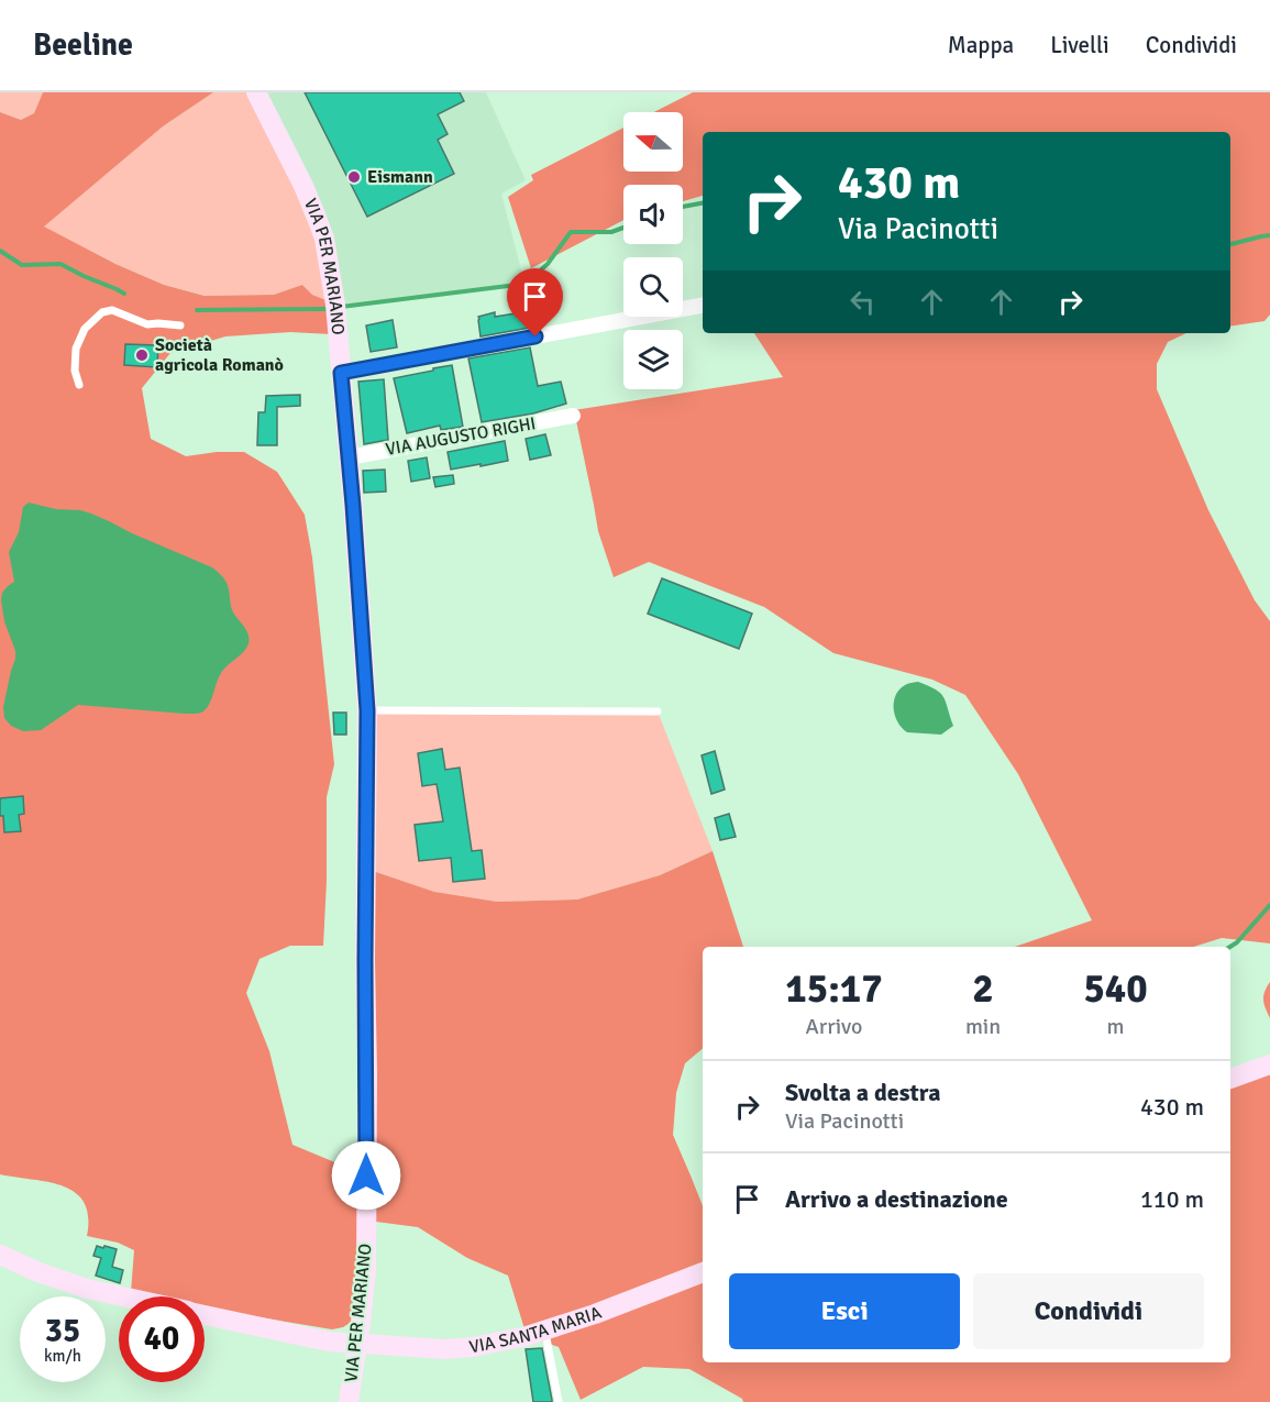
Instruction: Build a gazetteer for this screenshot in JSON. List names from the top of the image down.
{
  "streets": {
    "street": ["VIA PER MARIANO", "VIA AUGUSTO RIGHI", "VIA SANTA MARIA"]
  },
  "crossings": [
    ["VIA PER MARIANO", "VIA AUGUSTO RIGHI"],
    ["VIA PER MARIANO", "VIA SANTA MARIA"]
  ],
  "places": ["Eismann", "Società agricola Romanò"],
  "north": "left",
  "page": {
    "header": "Beeline",
    "nav": ["Mappa", "Livelli", "Condividi"],
    "turn": ["430 m", "Via Pacinotti"],
    "eta": [
      "15:17",
      "Arrivo",
      "2",
      "min",
      "540",
      "m"
    ],
    "list": [
      {
        "name": "Svolta a destra",
        "note": "Via Pacinotti",
        "value": "430 m"
      },
      {
        "name": "Arrivo a destinazione",
        "value": "110 m"
      }
    ],
    "buttons": ["Esci", "Condividi"],
    "speed": "35 km/h",
    "limit": "40"
  }
}
